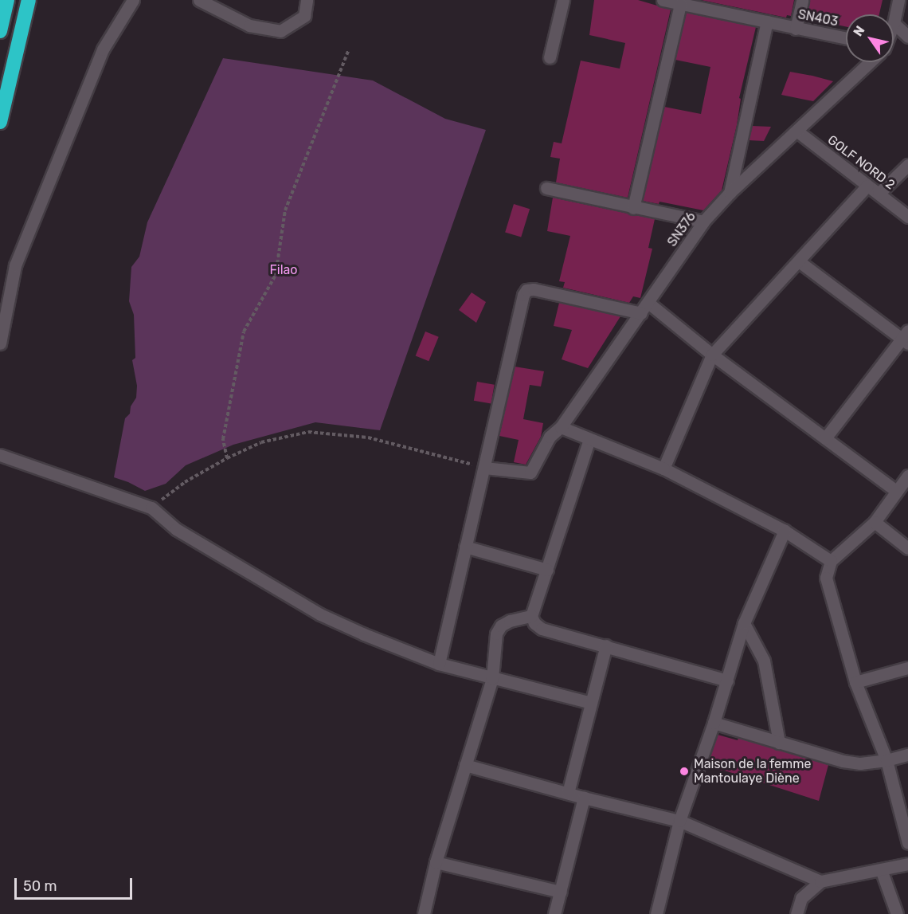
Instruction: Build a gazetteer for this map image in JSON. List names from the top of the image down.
{
  "streets": {
    "street": ["SN403", "GOLF NORD 2", "SN376"]
  },
  "crossings": [
    ["GOLF NORD 2", "SN376"]
  ],
  "parks": ["Filao"],
  "places": ["Maison de la femme Mantoulaye Diène"],
  "scale_bar": "50 m",
  "north": "top left"
}
